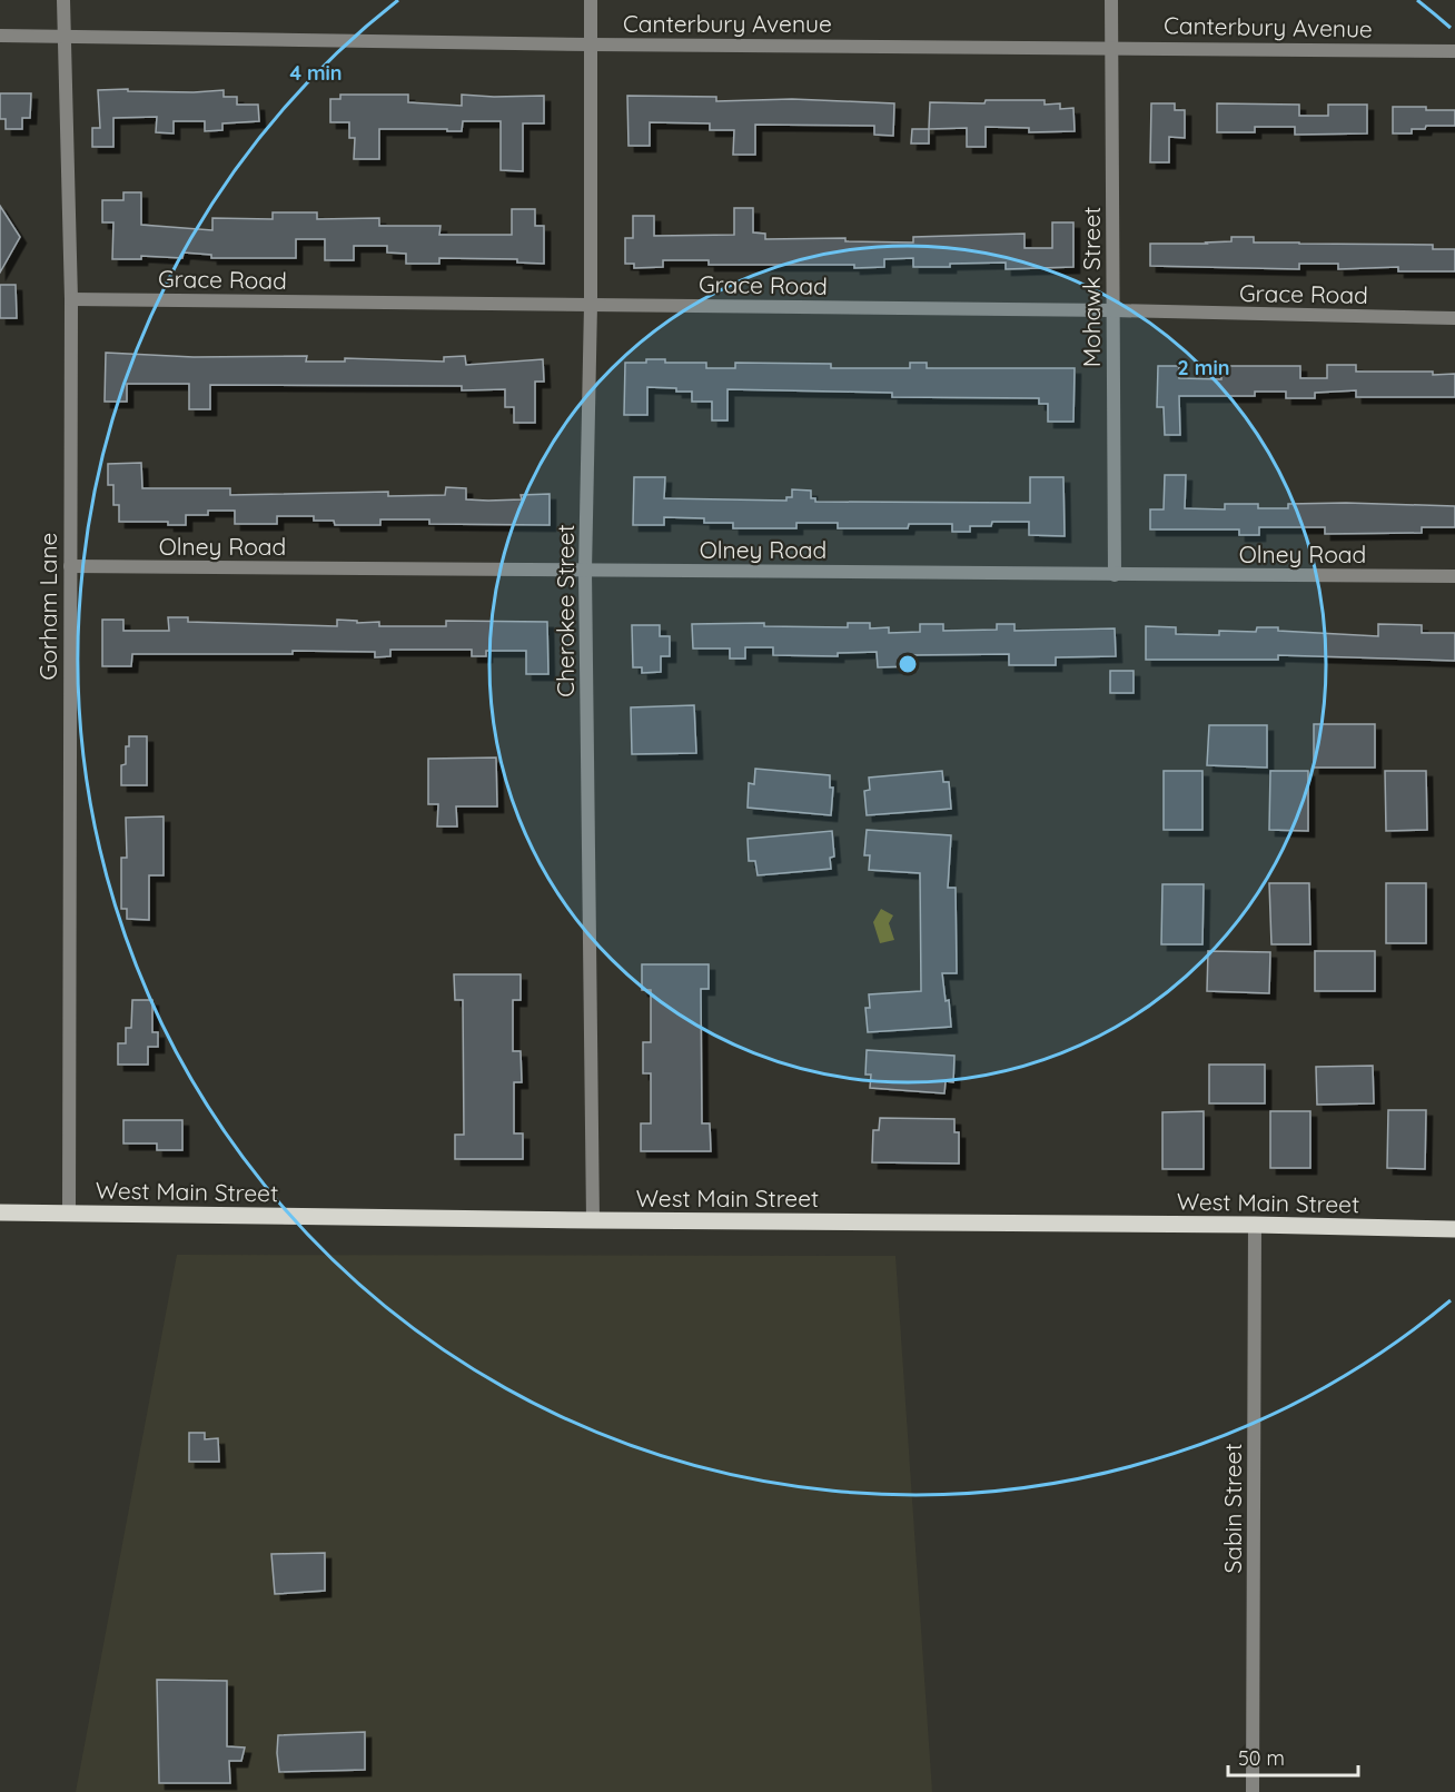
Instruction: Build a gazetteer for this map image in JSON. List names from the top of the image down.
{
  "streets": {
    "main road": ["West Main Street"],
    "street": [
      "Canterbury Avenue",
      "Grace Road",
      "Mohawk Street",
      "Olney Road",
      "Gorham Lane",
      "Cherokee Street",
      "Sabin Street"
    ]
  },
  "crossings": [
    ["Canterbury Avenue", "Mohawk Street"],
    ["Canterbury Avenue", "Gorham Lane"],
    ["Canterbury Avenue", "Cherokee Street"],
    ["Grace Road", "Mohawk Street"],
    ["Grace Road", "Gorham Lane"],
    ["Grace Road", "Cherokee Street"],
    ["Mohawk Street", "Olney Road"],
    ["Olney Road", "Gorham Lane"],
    ["Olney Road", "Cherokee Street"],
    ["Gorham Lane", "West Main Street"],
    ["Cherokee Street", "West Main Street"],
    ["West Main Street", "Sabin Street"]
  ],
  "scale_bar": "50 m",
  "rings": ["4 min", "2 min"]
}
